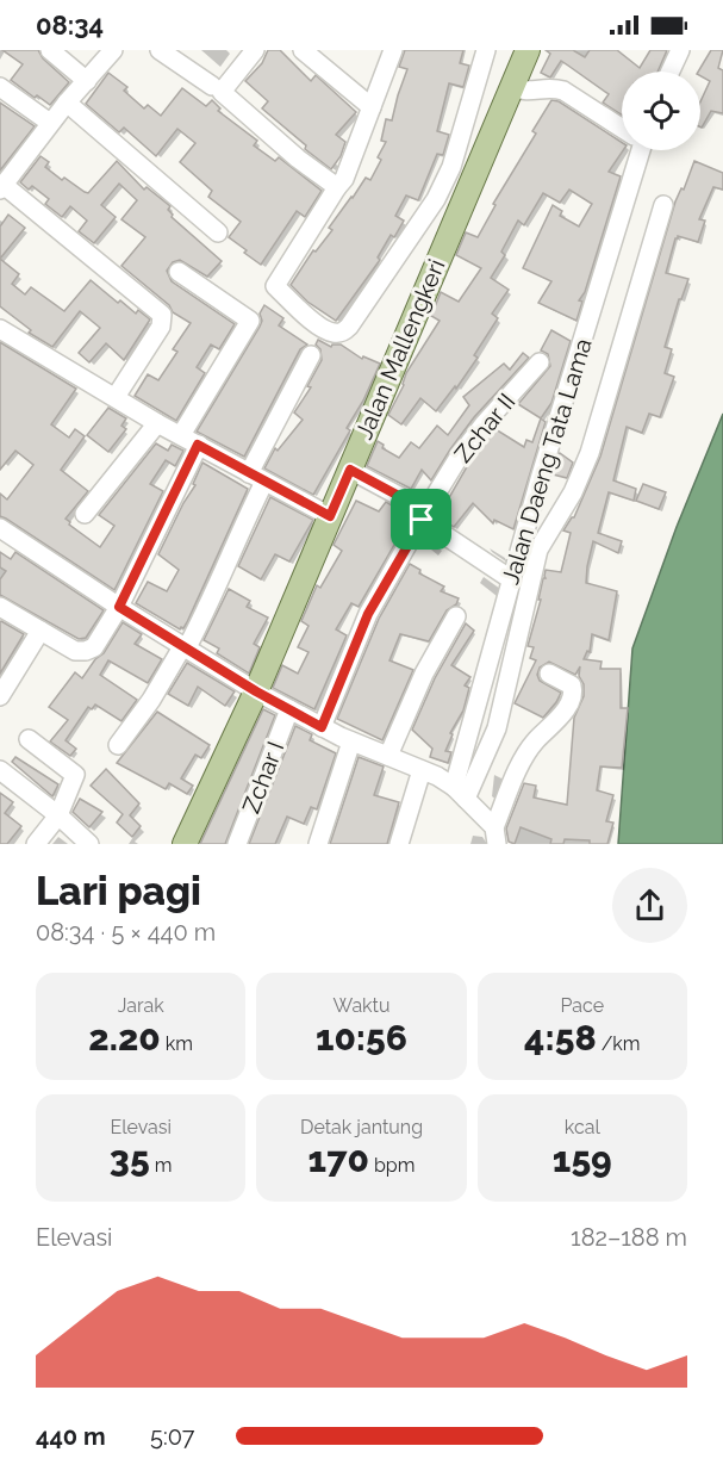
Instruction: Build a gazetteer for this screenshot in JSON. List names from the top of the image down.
{
  "streets": {
    "main road": ["Jalan Mallengkeri"],
    "street": ["Zchar II", "Jalan Daeng Tata Lama", "Zchar I"]
  },
  "page": {
    "status": "08:34",
    "heading": ["Lari pagi", "08:34 · 5 × 440 m"],
    "stats": [
      ["Jarak", "2.20 km"],
      ["Waktu", "10:56"],
      ["Pace", "4:58 /km"],
      ["Elevasi", "35 m"],
      ["Detak jantung", "170 bpm"],
      ["kcal", "159"]
    ],
    "chart": ["Elevasi", "182–188 m"],
    "list": [
      {
        "name": "440 m",
        "note": "5:07"
      }
    ]
  }
}
